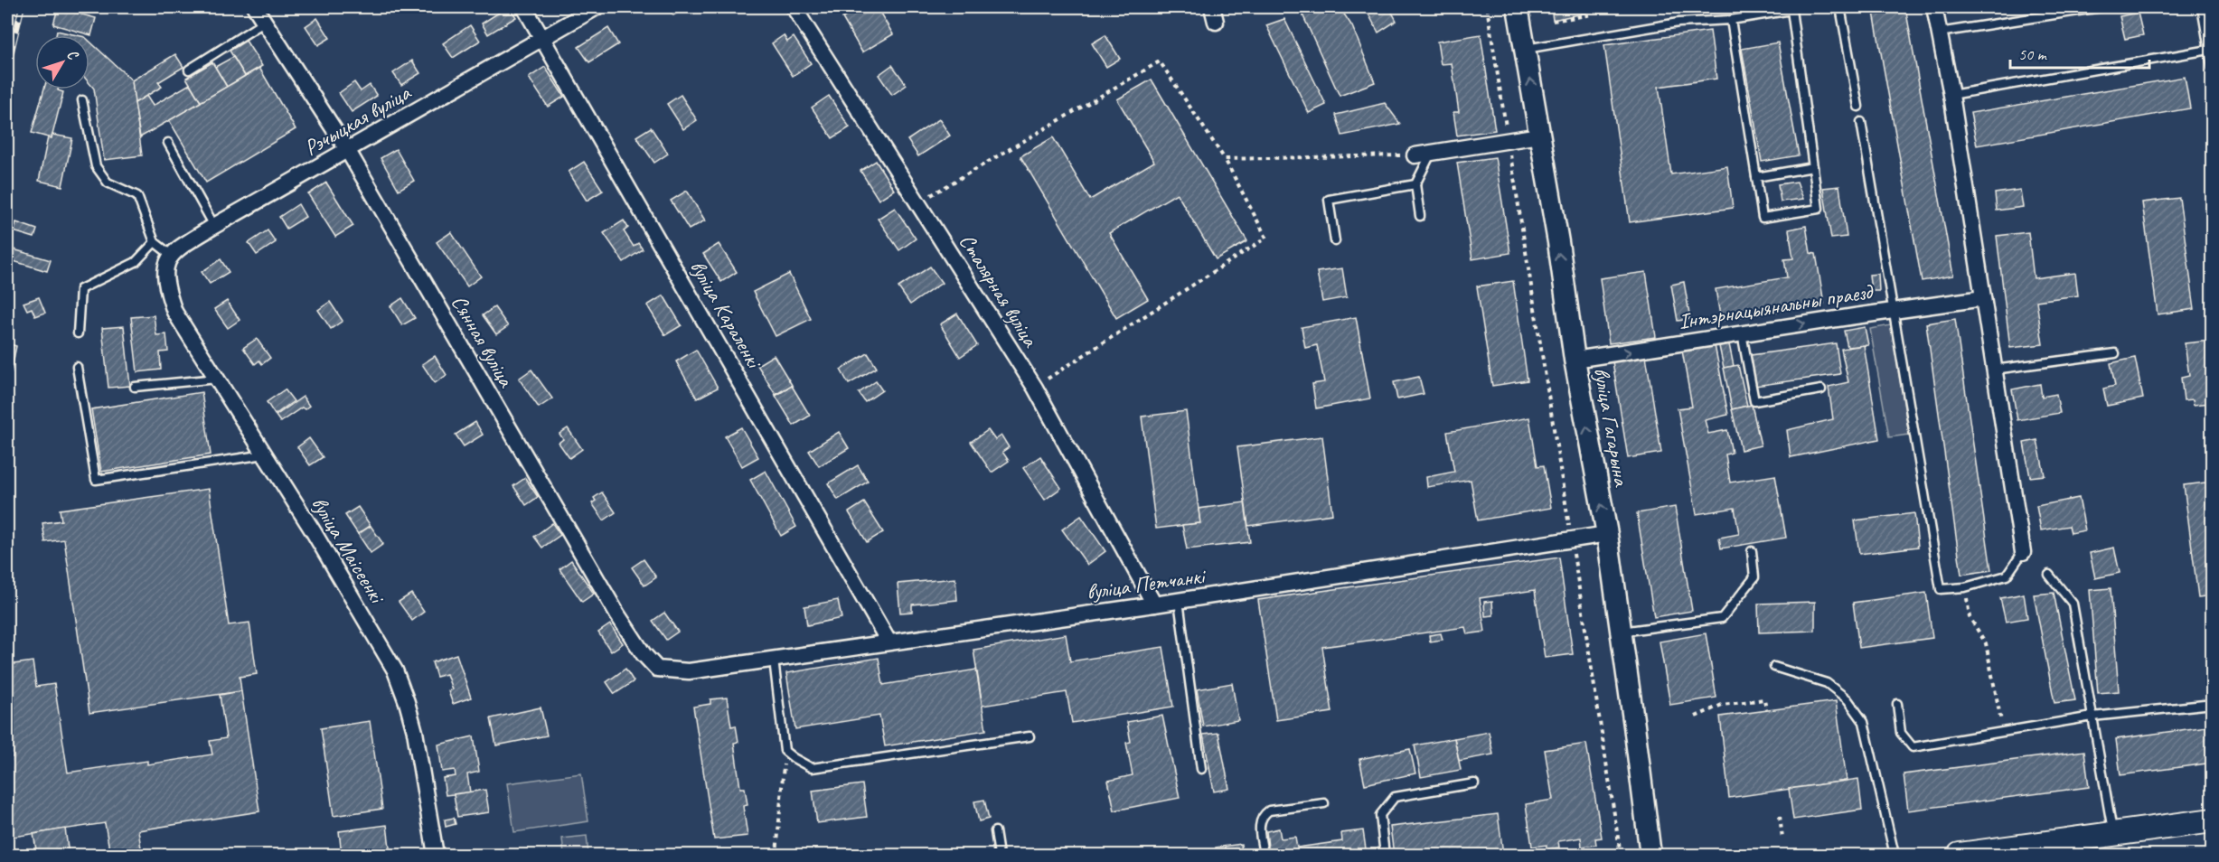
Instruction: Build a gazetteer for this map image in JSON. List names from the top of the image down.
{
  "streets": {
    "street": [
      "Рэчыцкая вуліца",
      "Сталярная вуліца",
      "Інтэрнацыянальны праезд",
      "вуліца Караленкі",
      "Сянная вуліца",
      "вуліца Гагарына",
      "вуліца Маісеенкі",
      "вуліца Петчанкі"
    ]
  },
  "crossings": [
    ["Рэчыцкая вуліца", "вуліца Караленкі"],
    ["Рэчыцкая вуліца", "Сянная вуліца"],
    ["Рэчыцкая вуліца", "вуліца Маісеенкі"],
    ["Сталярная вуліца", "вуліца Петчанкі"],
    ["Інтэрнацыянальны праезд", "вуліца Гагарына"],
    ["вуліца Караленкі", "вуліца Петчанкі"],
    ["Сянная вуліца", "вуліца Петчанкі"],
    ["вуліца Гагарына", "вуліца Петчанкі"]
  ],
  "one_way": ["Інтэрнацыянальны праезд", "вуліца Гагарына"],
  "scale_bar": "50 m",
  "north": "top right"
}
